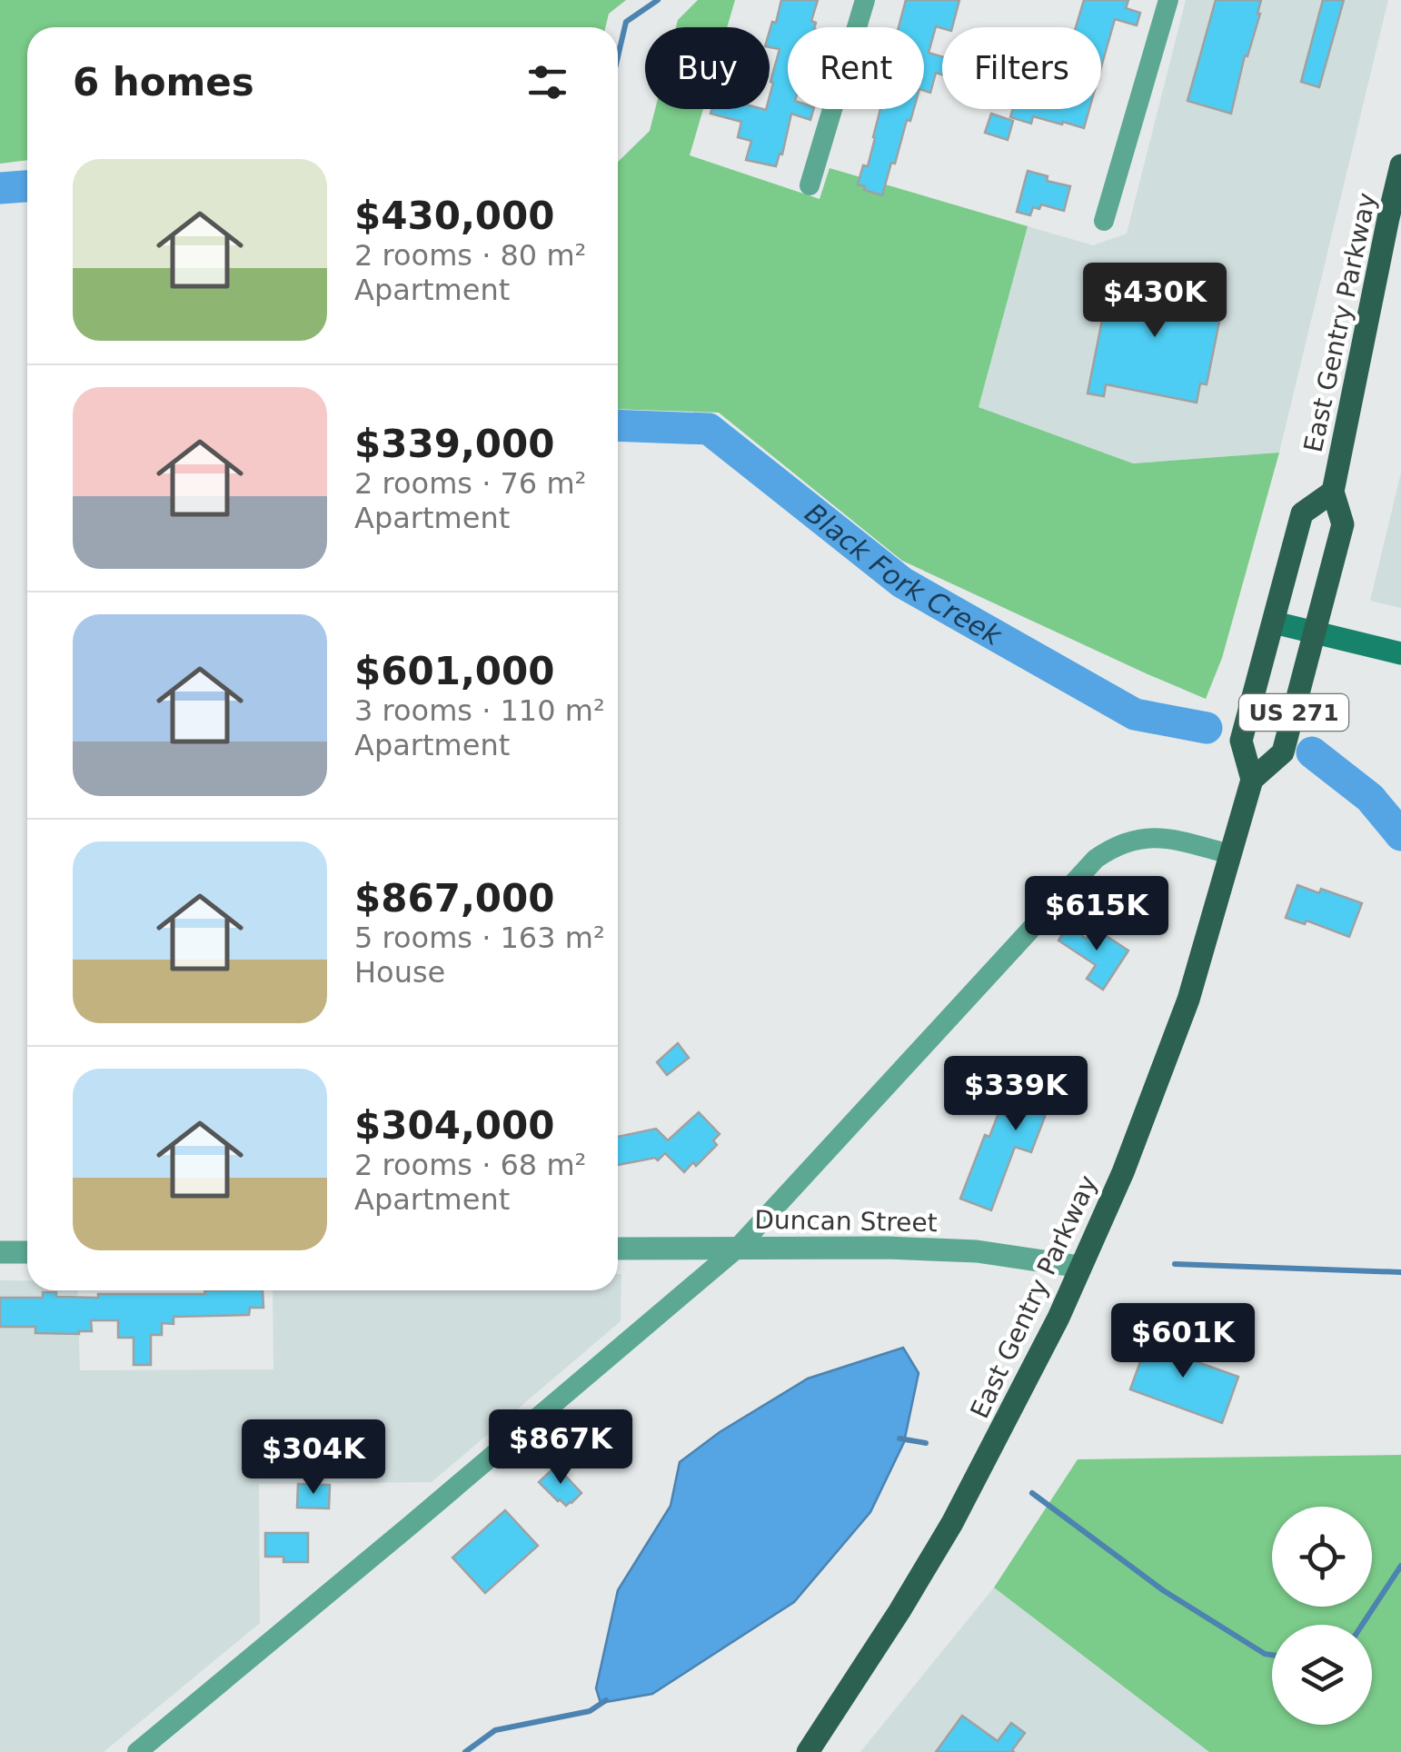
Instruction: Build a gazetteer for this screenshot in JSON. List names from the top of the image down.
{
  "streets": {
    "main road": ["East Gentry Parkway", "US 271"],
    "street": ["Duncan Street"]
  },
  "crossings": [
    ["East Gentry Parkway", "Duncan Street"]
  ],
  "water": ["Black Fork Creek"],
  "page": {
    "chip": ["Buy", "Rent", "Filters"],
    "heading": "6 homes",
    "list": [
      {
        "name": "$430,000",
        "note": "2 rooms · 80 m² · Apartment"
      },
      {
        "name": "$339,000",
        "note": "2 rooms · 76 m² · Apartment"
      },
      {
        "name": "$601,000",
        "note": "3 rooms · 110 m² · Apartment"
      },
      {
        "name": "$867,000",
        "note": "5 rooms · 163 m² · House"
      },
      {
        "name": "$304,000",
        "note": "2 rooms · 68 m² · Apartment"
      }
    ],
    "price": [
      "$430K",
      "$615K",
      "$339K",
      "$601K",
      "$867K",
      "$304K"
    ]
  }
}
